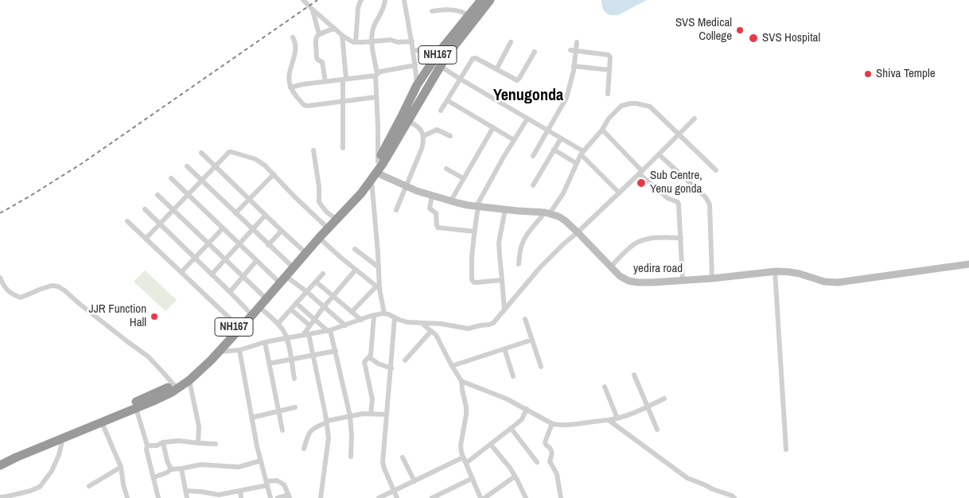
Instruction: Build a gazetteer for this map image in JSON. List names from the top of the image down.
{
  "streets": {
    "highway": ["NH167"],
    "main road": ["yedira road"]
  },
  "crossings": [
    ["NH167", "yedira road"]
  ],
  "districts": ["Yenugonda"],
  "places": [
    "SVS Medical College",
    "SVS Hospital",
    "Shiva Temple",
    "Sub Centre, Yenu gonda",
    "JJR Function Hall"
  ]
}
